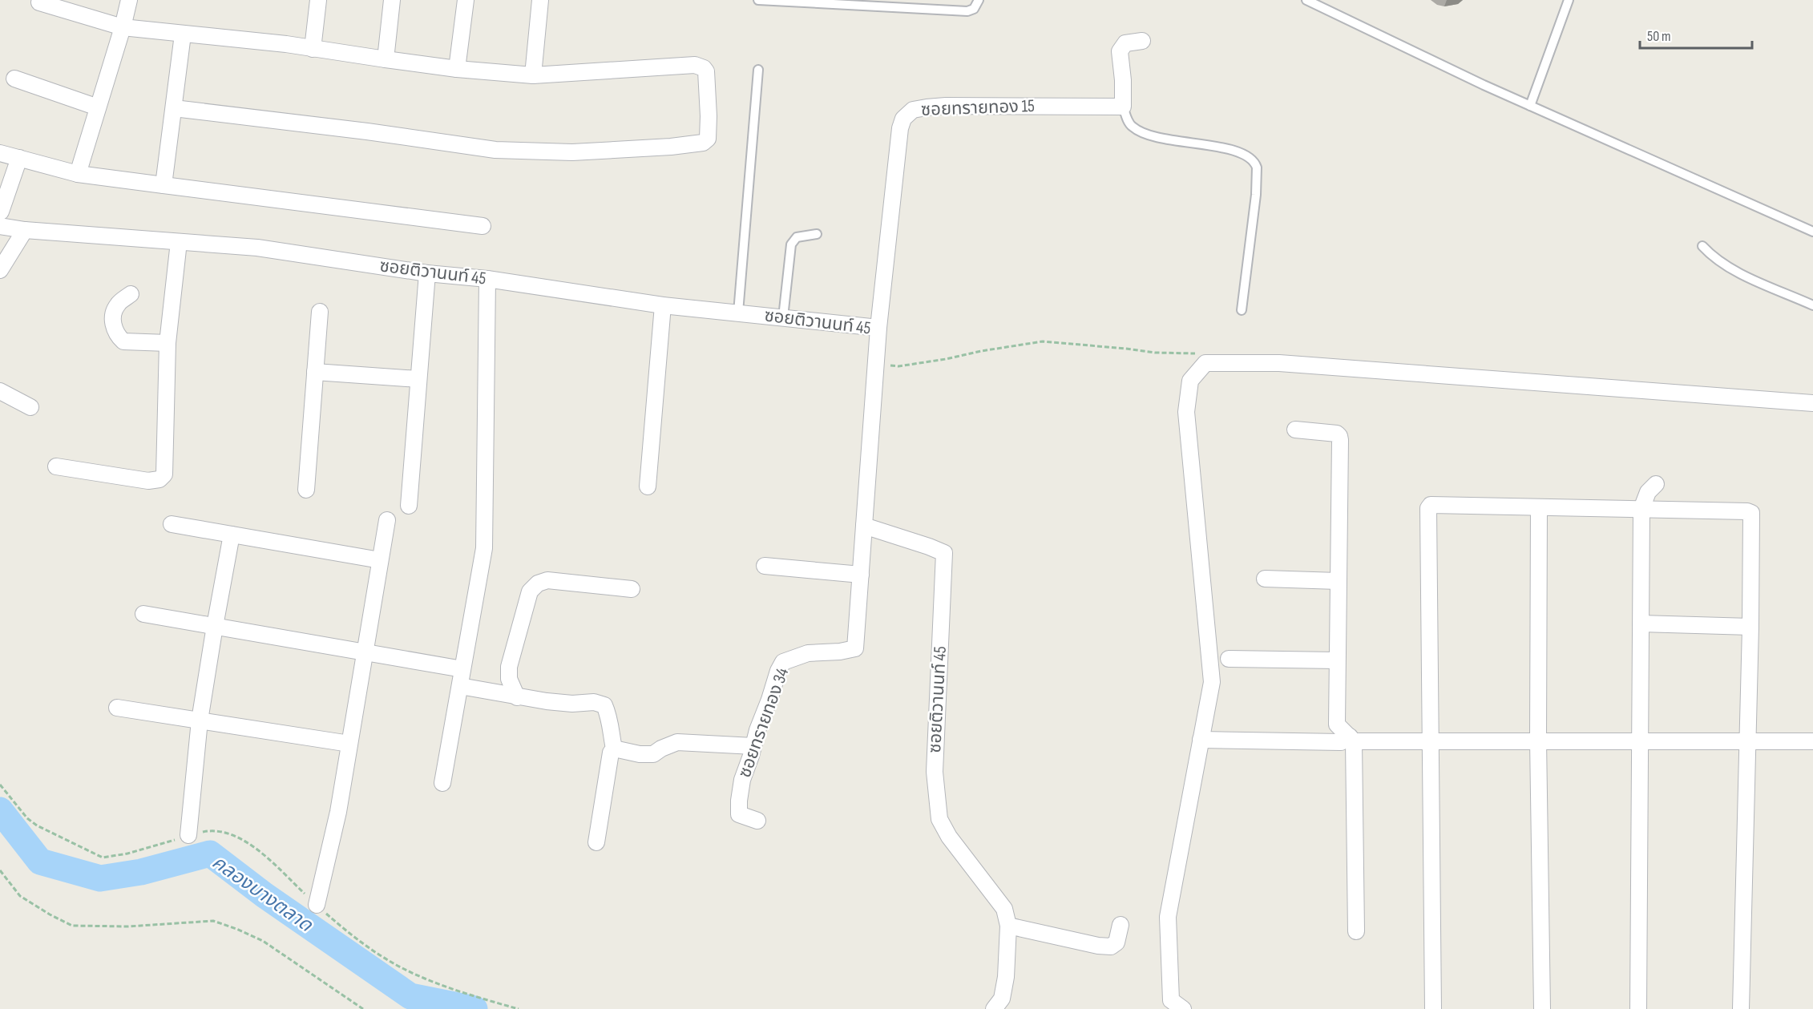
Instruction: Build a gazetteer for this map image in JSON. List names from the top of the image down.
{
  "streets": {
    "street": ["ซอยทรายทอง 15", "ซอยติวานนท์ 45", "ซอยทรายทอง 34"]
  },
  "crossings": [
    ["ซอยทรายทอง 15", "ซอยติวานนท์ 45"],
    ["ซอยติวานนท์ 45", "ซอยทรายทอง 34"]
  ],
  "water": ["คลองบางตลาด"],
  "scale_bar": "50 m"
}
